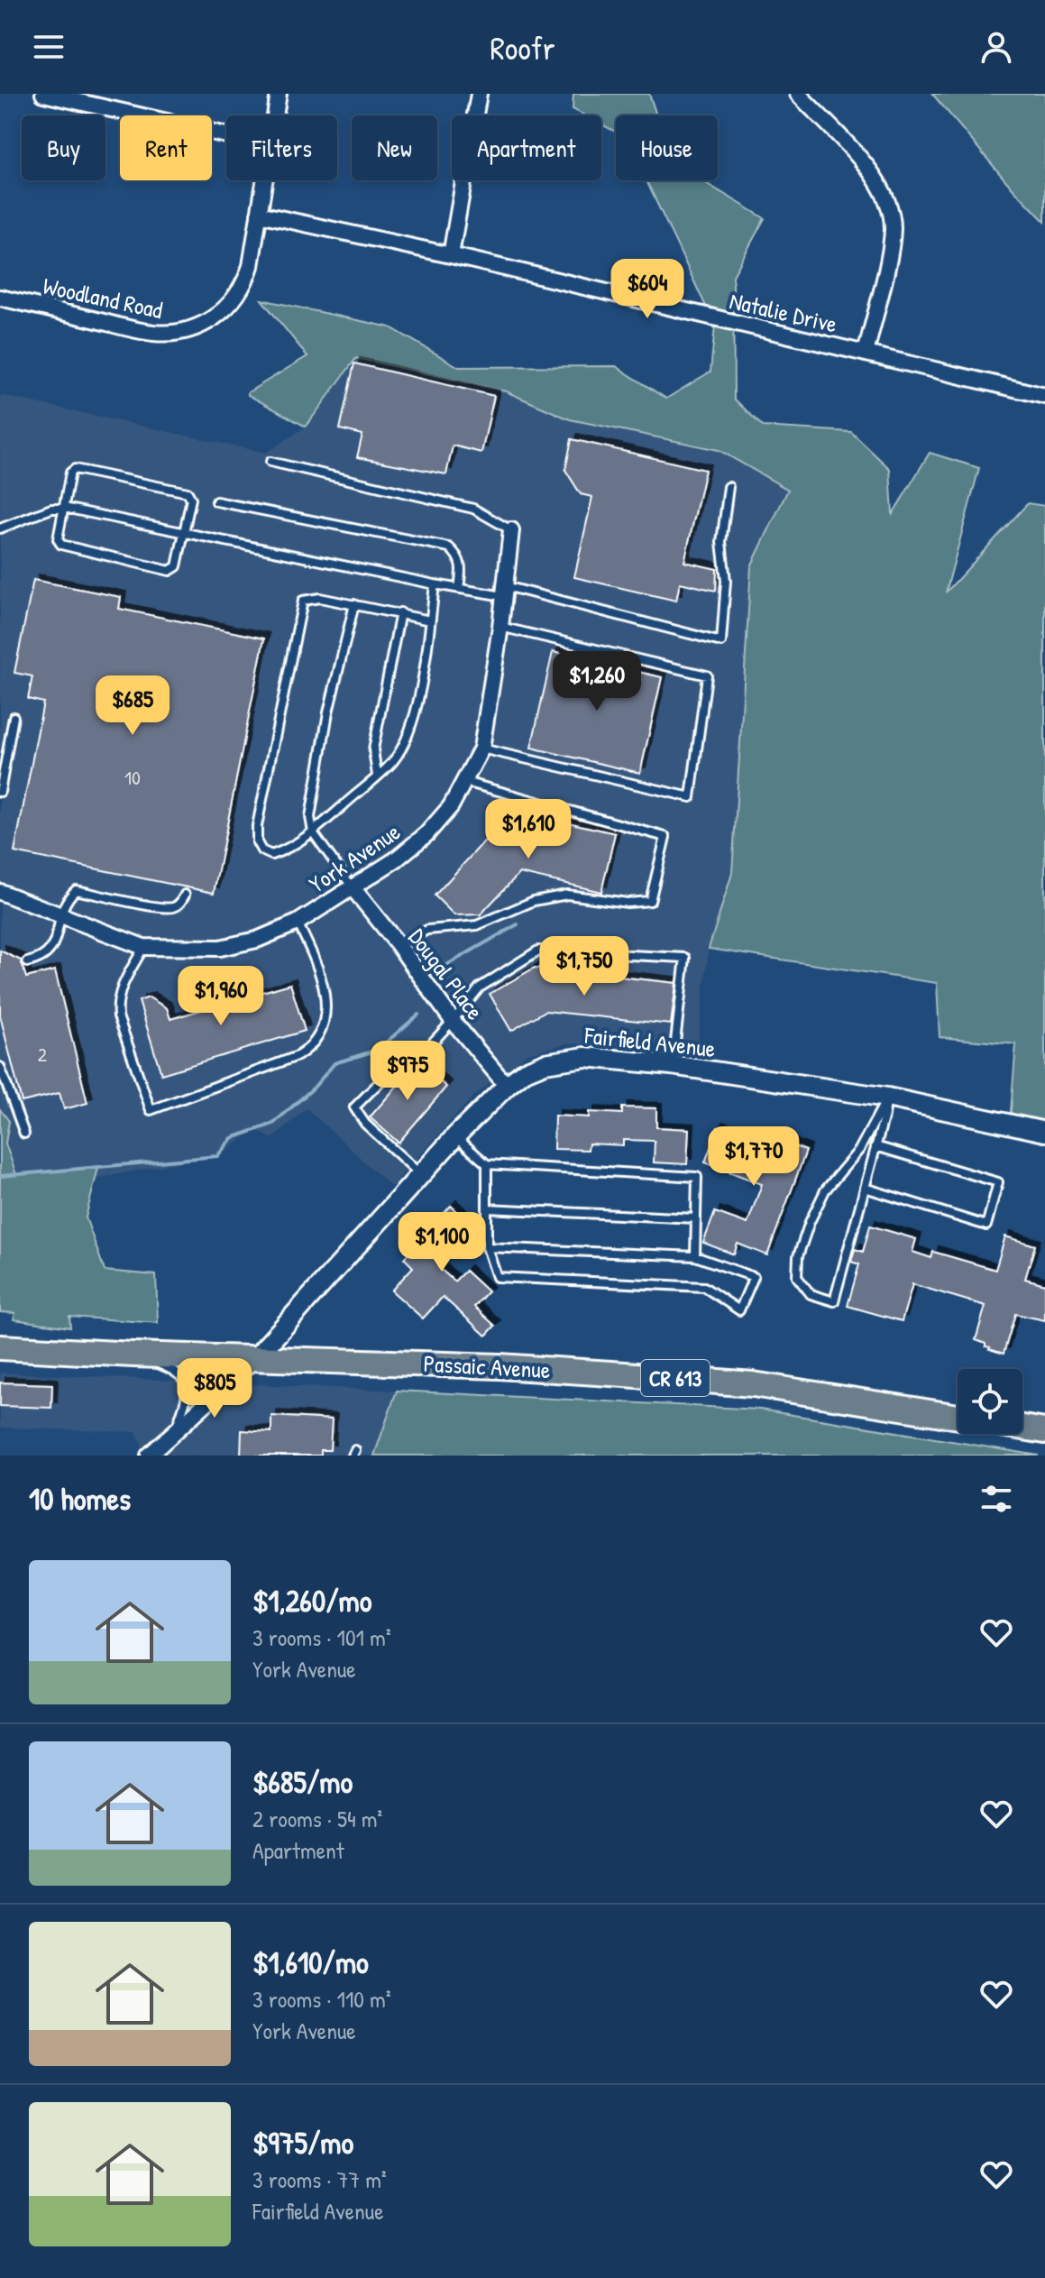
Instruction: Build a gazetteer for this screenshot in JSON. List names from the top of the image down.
{
  "streets": {
    "main road": ["Passaic Avenue", "CR 613"],
    "street": [
      "Woodland Road",
      "Natalie Drive",
      "York Avenue",
      "Dougal Place",
      "Fairfield Avenue"
    ]
  },
  "crossings": [
    ["Woodland Road", "Natalie Drive"],
    ["York Avenue", "Dougal Place"],
    ["Dougal Place", "Fairfield Avenue"],
    ["Fairfield Avenue", "Passaic Avenue"]
  ],
  "house_numbers": ["10", "2"],
  "page": {
    "header": "Roofr",
    "chip": [
      "Buy",
      "Rent",
      "Filters",
      "New",
      "Apartment",
      "House"
    ],
    "price": [
      "$604",
      "$1,260",
      "$685",
      "$1,610",
      "$1,750",
      "$1,960",
      "$975",
      "$1,770",
      "$1,100",
      "$805"
    ],
    "heading": "10 homes",
    "list": [
      {
        "name": "$1,260/mo",
        "note": "3 rooms · 101 m² · York Avenue"
      },
      {
        "name": "$685/mo",
        "note": "2 rooms · 54 m² · Apartment"
      },
      {
        "name": "$1,610/mo",
        "note": "3 rooms · 110 m² · York Avenue"
      },
      {
        "name": "$975/mo",
        "note": "3 rooms · 77 m² · Fairfield Avenue"
      }
    ]
  }
}
